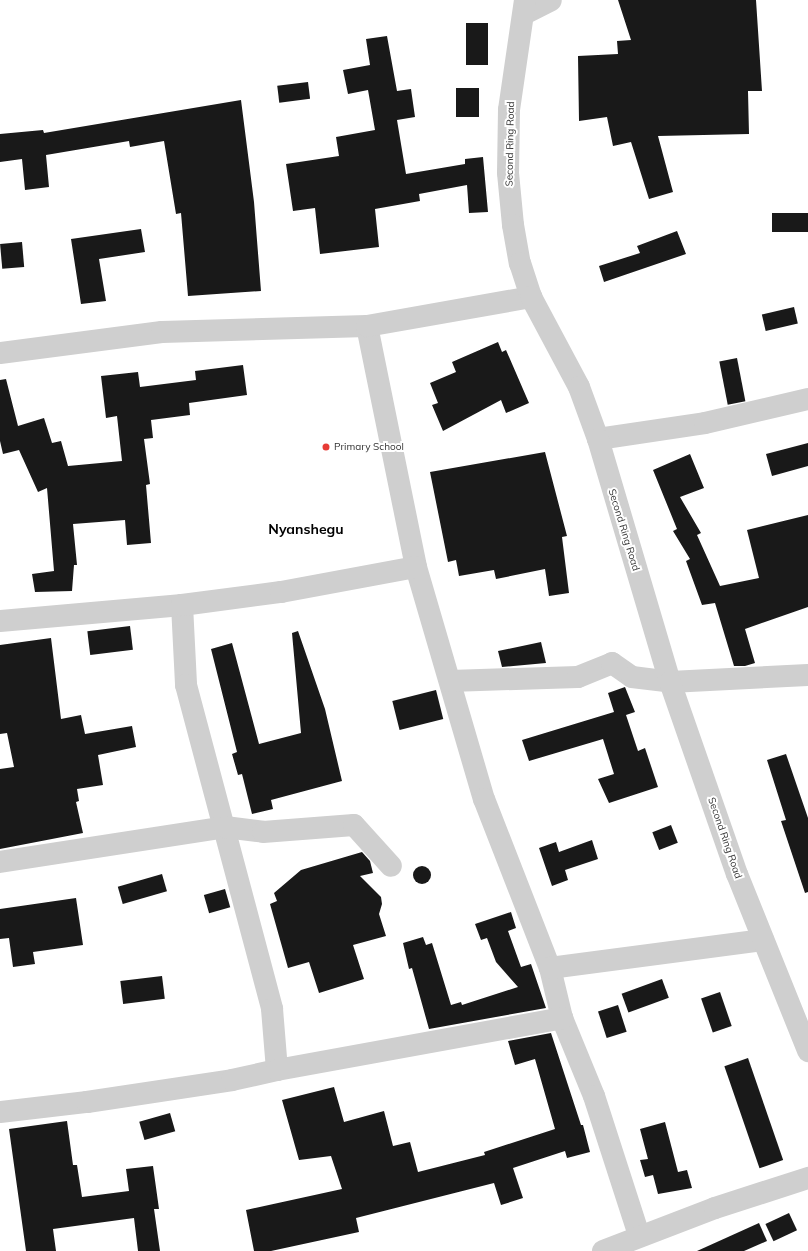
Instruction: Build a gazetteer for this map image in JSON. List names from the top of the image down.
{
  "streets": {
    "street": ["Second Ring Road"]
  },
  "districts": ["Nyanshegu"],
  "places": ["Primary School"]
}
